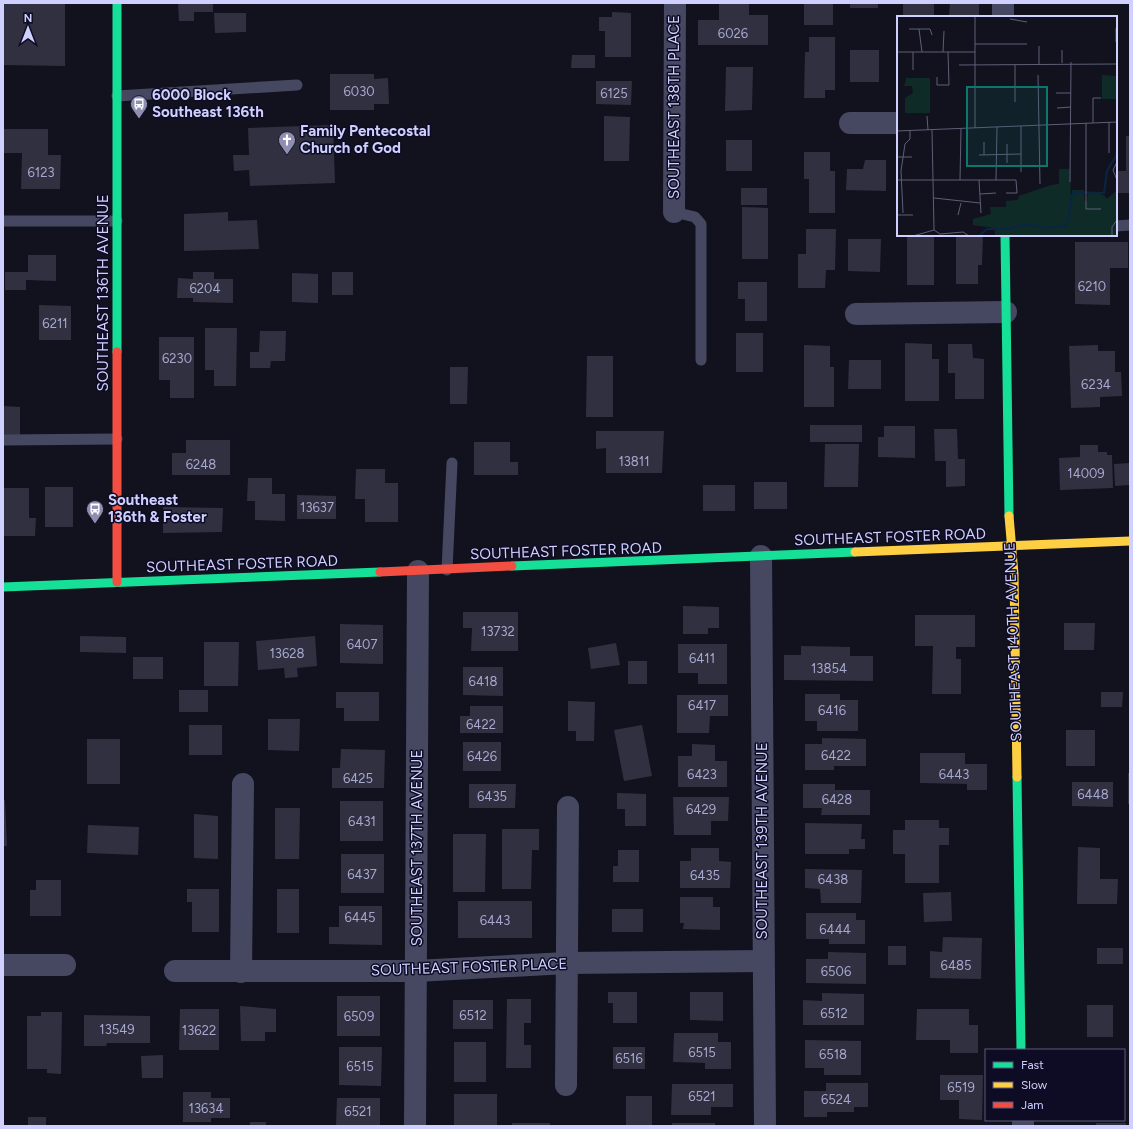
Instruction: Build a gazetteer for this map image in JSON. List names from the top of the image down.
{
  "streets": {
    "street": [
      "SOUTHEAST 138TH PLACE",
      "SOUTHEAST 136TH AVENUE",
      "SOUTHEAST FOSTER ROAD",
      "SOUTHEAST 140TH AVENUE",
      "SOUTHEAST 139TH AVENUE",
      "SOUTHEAST 137TH AVENUE",
      "SOUTHEAST FOSTER PLACE"
    ]
  },
  "crossings": [
    ["SOUTHEAST 136TH AVENUE", "SOUTHEAST FOSTER ROAD"],
    ["SOUTHEAST FOSTER ROAD", "SOUTHEAST 140TH AVENUE"],
    ["SOUTHEAST FOSTER ROAD", "SOUTHEAST 139TH AVENUE"],
    ["SOUTHEAST FOSTER ROAD", "SOUTHEAST 137TH AVENUE"],
    ["SOUTHEAST 139TH AVENUE", "SOUTHEAST FOSTER PLACE"],
    ["SOUTHEAST 137TH AVENUE", "SOUTHEAST FOSTER PLACE"]
  ],
  "places": {
    "bus stop": ["6000 Block Southeast 136th", "Southeast 136th & Foster"],
    "church": ["Family Pentecostal Church of God"]
  },
  "house_numbers": [
    "6026",
    "6030",
    "6125",
    "6123",
    "6210",
    "6204",
    "6211",
    "6230",
    "6234",
    "13811",
    "6248",
    "14009",
    "13637",
    "13732",
    "6407",
    "13628",
    "6411",
    "13854",
    "6418",
    "6417",
    "6416",
    "6422",
    "6422",
    "6426",
    "6423",
    "6443",
    "6425",
    "6448",
    "6435",
    "6428",
    "6429",
    "6431",
    "6437",
    "6435",
    "6438",
    "6445",
    "6443",
    "6444",
    "6485",
    "6506",
    "6512",
    "6512",
    "6509",
    "13549",
    "13622",
    "6515",
    "6518",
    "6516",
    "6515",
    "6519",
    "6521",
    "6524",
    "13634",
    "6521"
  ],
  "legend": ["Fast", "Slow", "Jam"],
  "north": "top"
}
